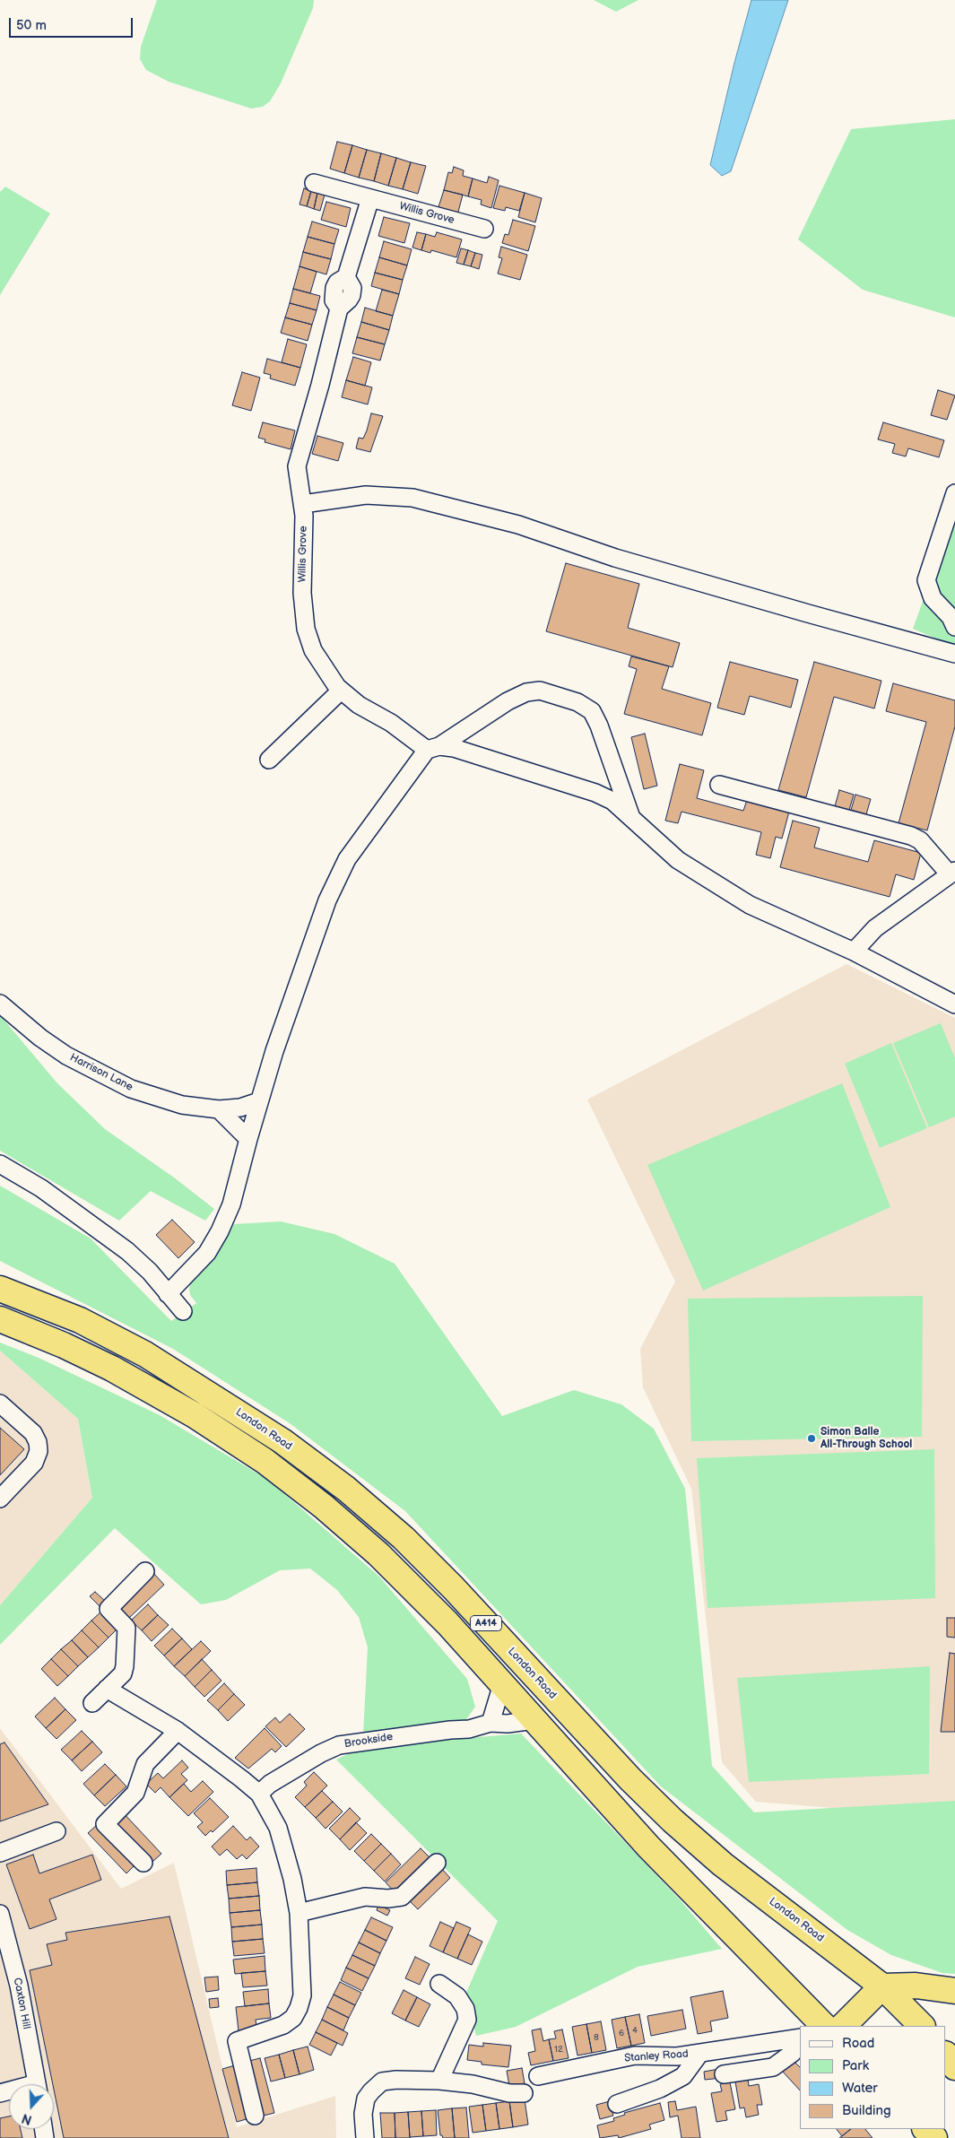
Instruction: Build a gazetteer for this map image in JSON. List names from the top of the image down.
{
  "streets": {
    "highway": ["London Road", "A414"],
    "street": [
      "Willis Grove",
      "Harrison Lane",
      "Brookside",
      "Caxton Hill",
      "Stanley Road"
    ]
  },
  "crossings": [
    ["A414", "Brookside"]
  ],
  "places": ["Simon Balle All-Through School"],
  "house_numbers": [
    "4",
    "6",
    "8",
    "12"
  ],
  "legend": [
    "Road",
    "Park",
    "Water",
    "Building"
  ],
  "scale_bar": "50 m",
  "north": "bottom"
}
